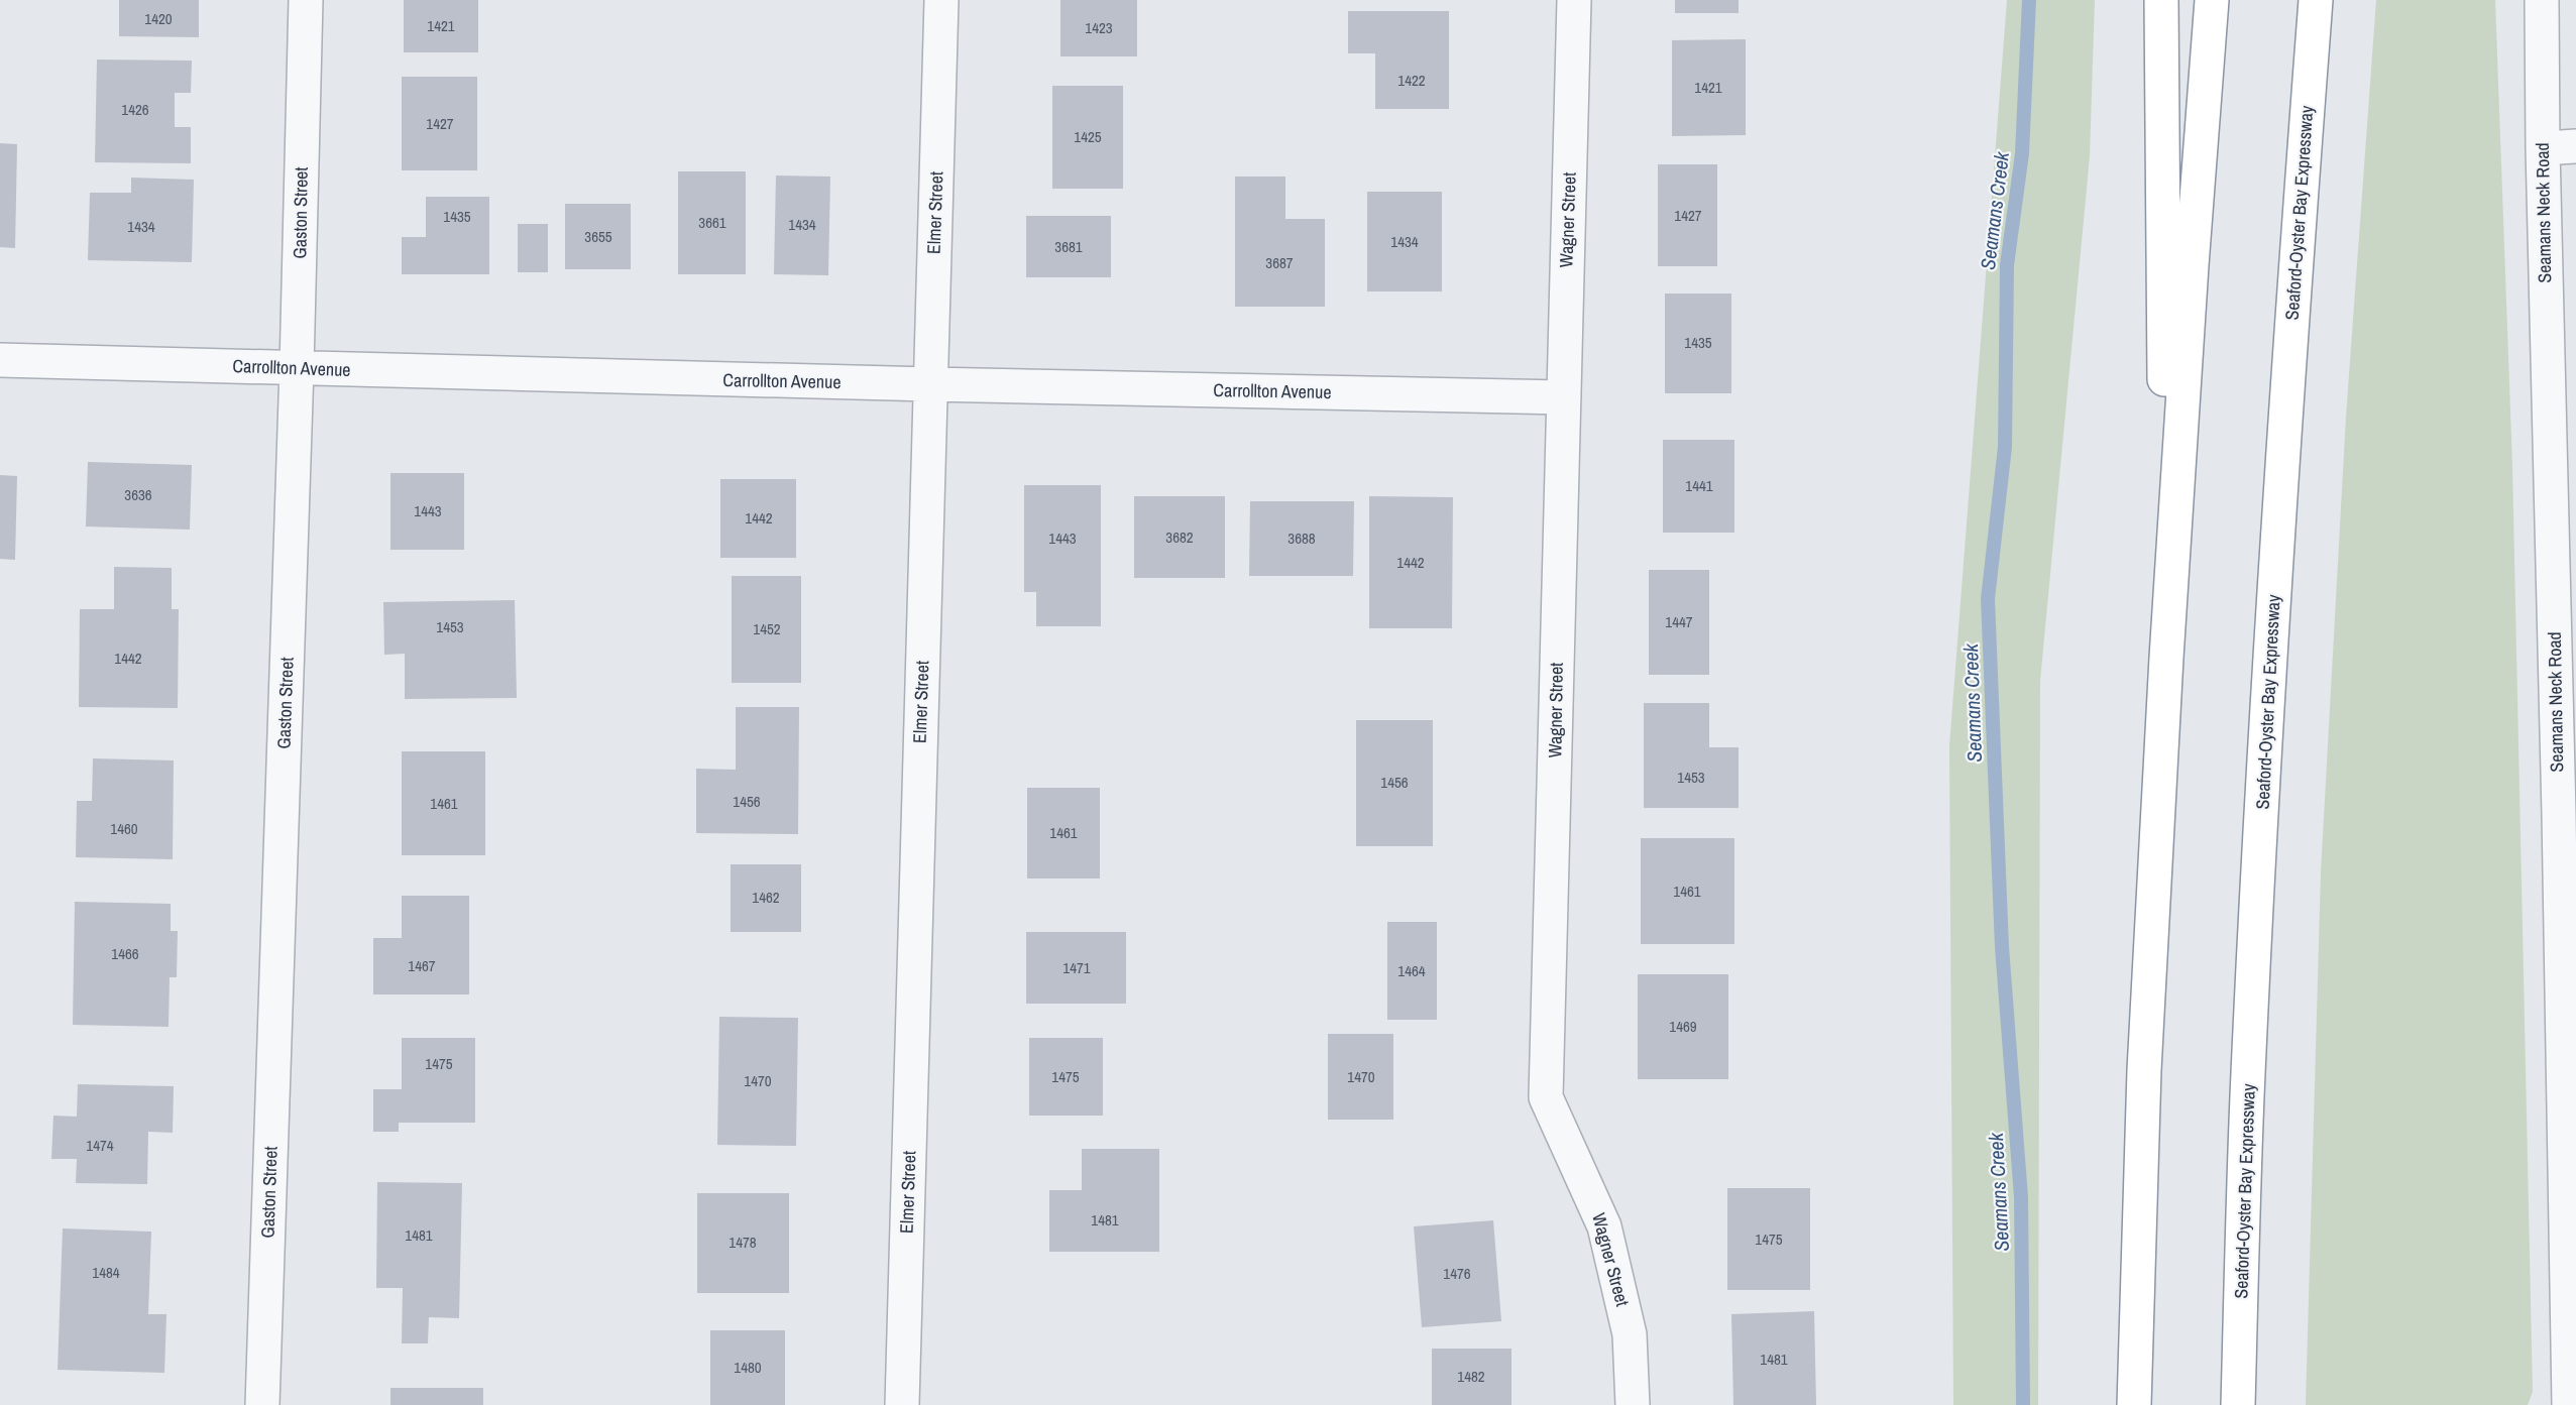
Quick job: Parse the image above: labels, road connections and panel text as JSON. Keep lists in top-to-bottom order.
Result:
{
  "streets": {
    "highway": ["Seaford-Oyster Bay Expressway"],
    "street": [
      "Gaston Street",
      "Elmer Street",
      "Seamans Neck Road",
      "Wagner Street",
      "Carrollton Avenue"
    ]
  },
  "crossings": [
    ["Gaston Street", "Carrollton Avenue"],
    ["Elmer Street", "Carrollton Avenue"],
    ["Wagner Street", "Carrollton Avenue"]
  ],
  "water": ["Seamans Creek"],
  "house_numbers": [
    "1420",
    "1421",
    "1423",
    "1422",
    "1421",
    "1426",
    "1427",
    "1425",
    "1427",
    "1435",
    "3661",
    "1434",
    "1434",
    "3655",
    "1434",
    "3681",
    "3687",
    "1435",
    "1441",
    "3636",
    "1443",
    "1442",
    "3682",
    "1443",
    "3688",
    "1442",
    "1447",
    "1453",
    "1452",
    "1442",
    "1453",
    "1456",
    "1456",
    "1461",
    "1460",
    "1461",
    "1461",
    "1462",
    "1466",
    "1467",
    "1471",
    "1464",
    "1469",
    "1475",
    "1475",
    "1470",
    "1470",
    "1474",
    "1481",
    "1481",
    "1475",
    "1478",
    "1484",
    "1476",
    "1481",
    "1480",
    "1482"
  ]
}
